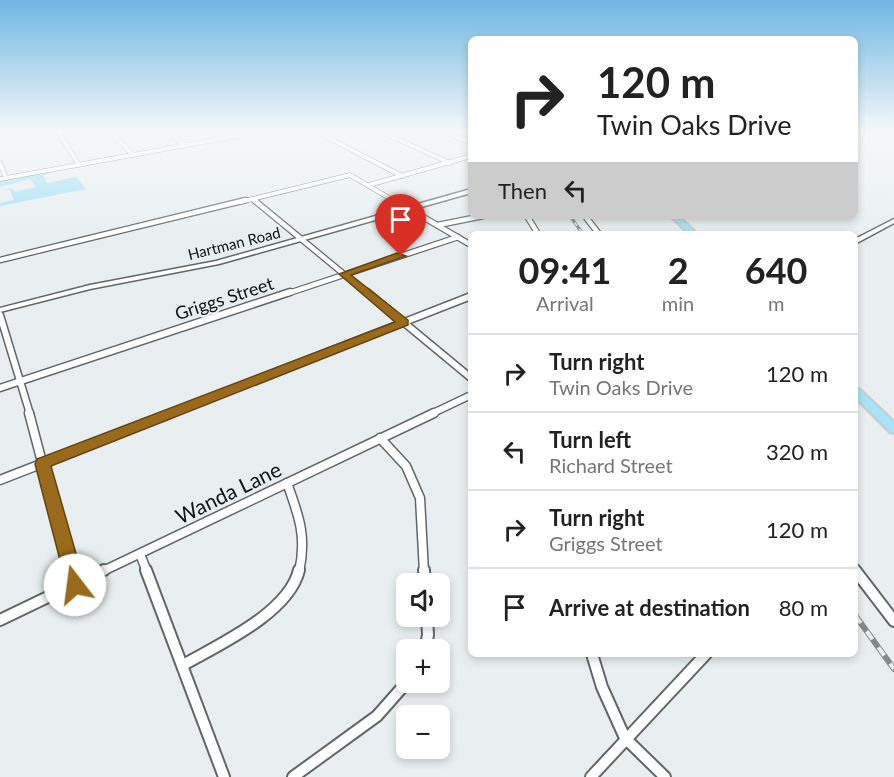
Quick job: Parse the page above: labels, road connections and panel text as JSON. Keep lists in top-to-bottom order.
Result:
{
  "streets": {
    "street": ["Hartman Road", "Griggs Street", "Wanda Lane"]
  },
  "page": {
    "turn": ["120 m", "Twin Oaks Drive"],
    "then": "Then",
    "eta": [
      "09:41",
      "Arrival",
      "2",
      "min",
      "640",
      "m"
    ],
    "list": [
      {
        "name": "Turn right",
        "note": "Twin Oaks Drive",
        "value": "120 m"
      },
      {
        "name": "Turn left",
        "note": "Richard Street",
        "value": "320 m"
      },
      {
        "name": "Turn right",
        "note": "Griggs Street",
        "value": "120 m"
      },
      {
        "name": "Arrive at destination",
        "value": "80 m"
      }
    ],
    "map_buttons": ["+", "−"]
  }
}
